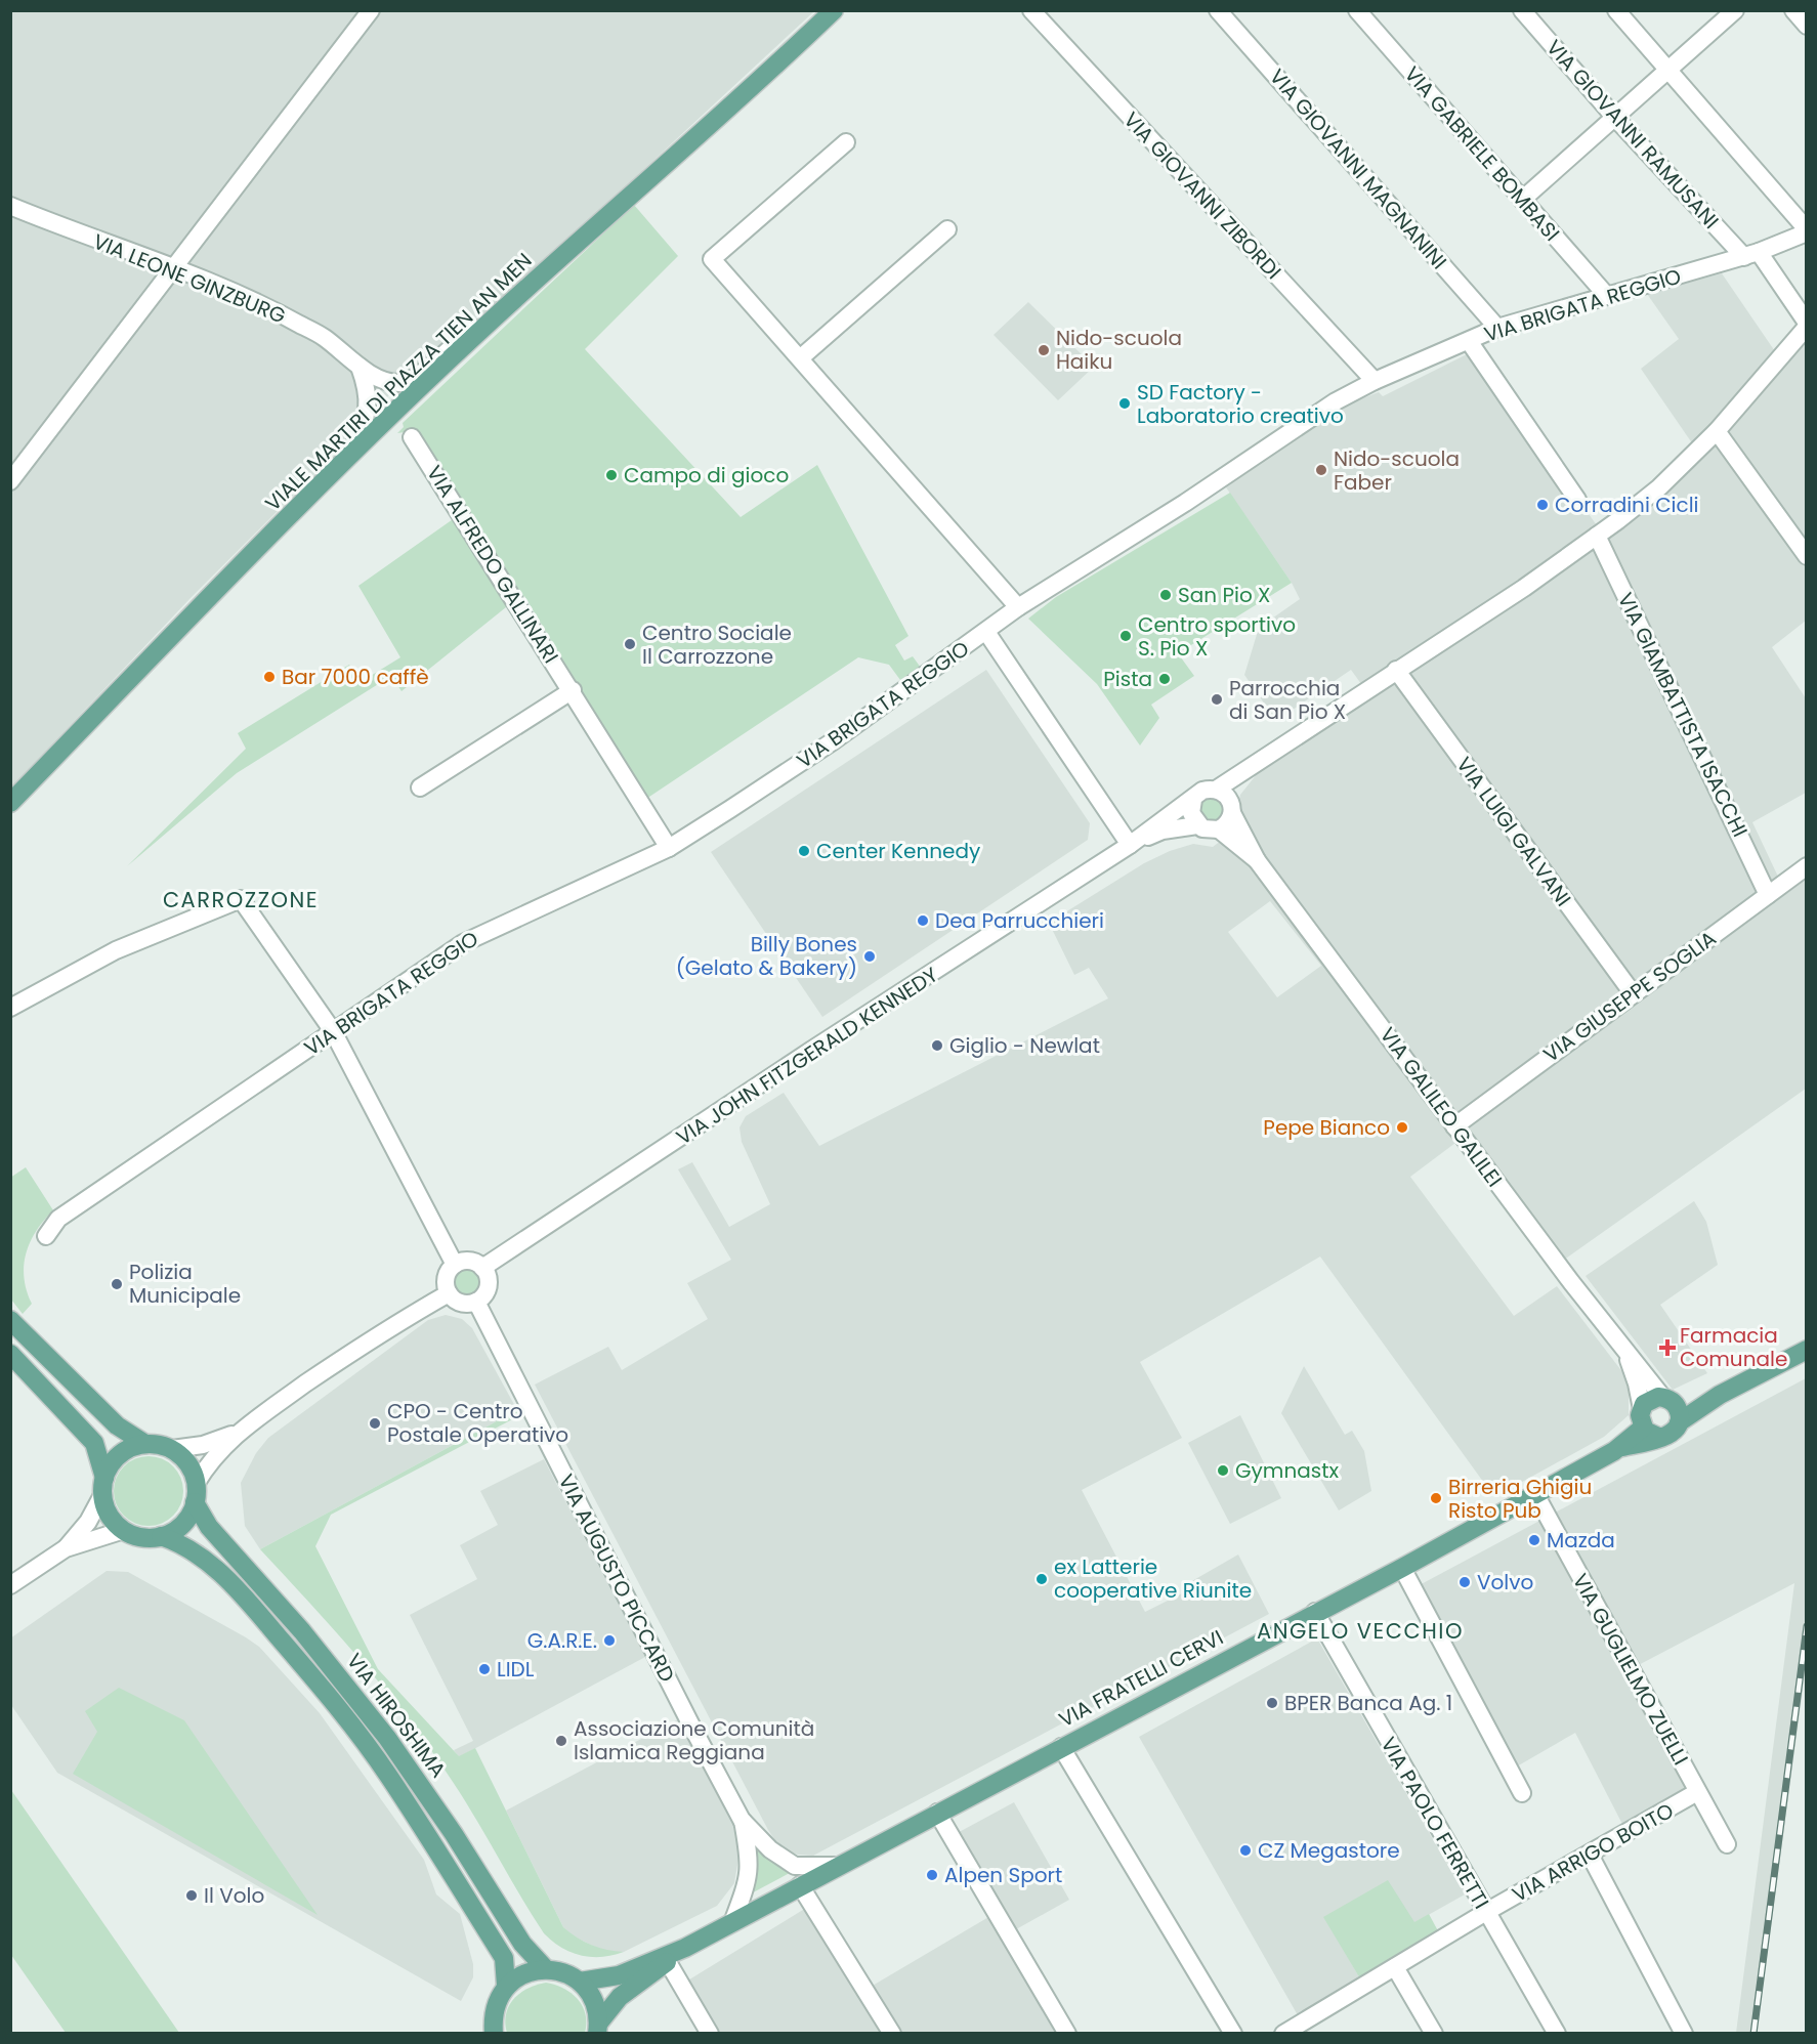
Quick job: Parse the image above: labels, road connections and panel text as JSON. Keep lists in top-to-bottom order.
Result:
{
  "streets": {
    "main road": ["VIALE MARTIRI DI PIAZZA TIEN AN MEN", "VIA FRATELLI CERVI", "VIA HIROSHIMA"],
    "street": [
      "VIA GIOVANNI RAMUSANI",
      "VIA GABRIELE BOMBASI",
      "VIA GIOVANNI MAGNANINI",
      "VIA GIOVANNI ZIBORDI",
      "VIA LEONE GINZBURG",
      "VIA BRIGATA REGGIO",
      "VIA ALFREDO GALLINARI",
      "VIA GIAMBATTISTA ISACCHI",
      "VIA LUIGI GALVANI",
      "VIA GIUSEPPE SOGLIA",
      "VIA JOHN FITZGERALD KENNEDY",
      "VIA GALILEO GALILEI",
      "VIA AUGUSTO PICCARD",
      "VIA GUGLIELMO ZUELLI",
      "VIA PAOLO FERRETTI",
      "VIA ARRIGO BOITO"
    ]
  },
  "crossings": [
    ["VIA GIOVANNI RAMUSANI", "VIA BRIGATA REGGIO"],
    ["VIA GABRIELE BOMBASI", "VIA BRIGATA REGGIO"],
    ["VIA GIOVANNI MAGNANINI", "VIA BRIGATA REGGIO"],
    ["VIA GIOVANNI ZIBORDI", "VIA BRIGATA REGGIO"],
    ["VIA LEONE GINZBURG", "VIALE MARTIRI DI PIAZZA TIEN AN MEN"],
    ["VIA BRIGATA REGGIO", "VIA ALFREDO GALLINARI"],
    ["VIA GIAMBATTISTA ISACCHI", "VIA GIUSEPPE SOGLIA"],
    ["VIA GIAMBATTISTA ISACCHI", "VIA JOHN FITZGERALD KENNEDY"],
    ["VIA LUIGI GALVANI", "VIA GIUSEPPE SOGLIA"],
    ["VIA LUIGI GALVANI", "VIA JOHN FITZGERALD KENNEDY"],
    ["VIA GIUSEPPE SOGLIA", "VIA GALILEO GALILEI"],
    ["VIA JOHN FITZGERALD KENNEDY", "VIA GALILEO GALILEI"],
    ["VIA JOHN FITZGERALD KENNEDY", "VIA AUGUSTO PICCARD"],
    ["VIA GALILEO GALILEI", "VIA FRATELLI CERVI"],
    ["VIA AUGUSTO PICCARD", "VIA FRATELLI CERVI"],
    ["VIA GUGLIELMO ZUELLI", "VIA FRATELLI CERVI"],
    ["VIA GUGLIELMO ZUELLI", "VIA ARRIGO BOITO"],
    ["VIA FRATELLI CERVI", "VIA PAOLO FERRETTI"],
    ["VIA PAOLO FERRETTI", "VIA ARRIGO BOITO"]
  ],
  "districts": ["CARROZZONE", "ANGELO VECCHIO"],
  "places": {
    "other": [
      "Nido-scuola Haiku",
      "SD Factory - Laboratorio creativo",
      "Nido-scuola Faber",
      "Campo di gioco",
      "Corradini Cicli",
      "San Pio X",
      "Centro sportivo S. Pio X",
      "Centro Sociale Il Carrozzone",
      "Bar 7000 caffè",
      "Pista",
      "Parrocchia di San Pio X",
      "Center Kennedy",
      "Dea Parrucchieri",
      "Billy Bones (Gelato & Bakery)",
      "Giglio - Newlat",
      "Pepe Bianco",
      "Polizia Municipale",
      "CPO - Centro Postale Operativo",
      "Gymnastx",
      "Birreria Ghigiu Risto Pub",
      "Mazda",
      "ex Latterie cooperative Riunite",
      "Volvo",
      "G.A.R.E.",
      "LIDL",
      "BPER Banca Ag. 1",
      "Associazione Comunità Islamica Reggiana",
      "CZ Megastore",
      "Alpen Sport",
      "Il Volo"
    ],
    "health": ["Farmacia Comunale"]
  }
}
